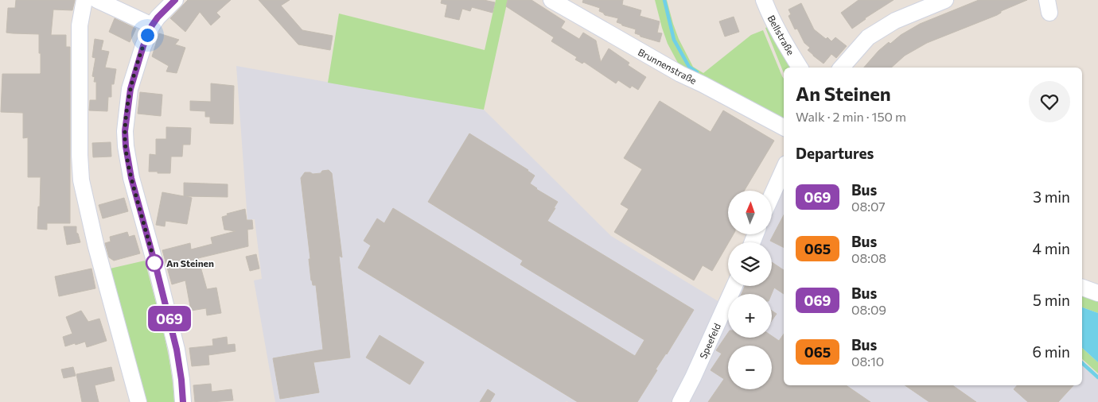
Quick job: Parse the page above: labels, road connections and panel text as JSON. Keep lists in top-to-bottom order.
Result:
{
  "streets": {
    "street": ["Bellstraße", "Brunnenstraße", "Speefeld"]
  },
  "places": ["An Steinen"],
  "lines": ["bus line 069"],
  "north": "top",
  "page": {
    "on_map": "069",
    "heading": [
      ["An Steinen", "Walk · 2 min · 150 m"],
      "Departures"
    ],
    "list": [
      {
        "mark": "069",
        "name": "Bus",
        "note": "08:07",
        "value": "3 min"
      },
      {
        "mark": "065",
        "name": "Bus",
        "note": "08:08",
        "value": "4 min"
      },
      {
        "mark": "069",
        "name": "Bus",
        "note": "08:09",
        "value": "5 min"
      },
      {
        "mark": "065",
        "name": "Bus",
        "note": "08:10",
        "value": "6 min"
      }
    ],
    "map_buttons": ["+", "−"]
  }
}
